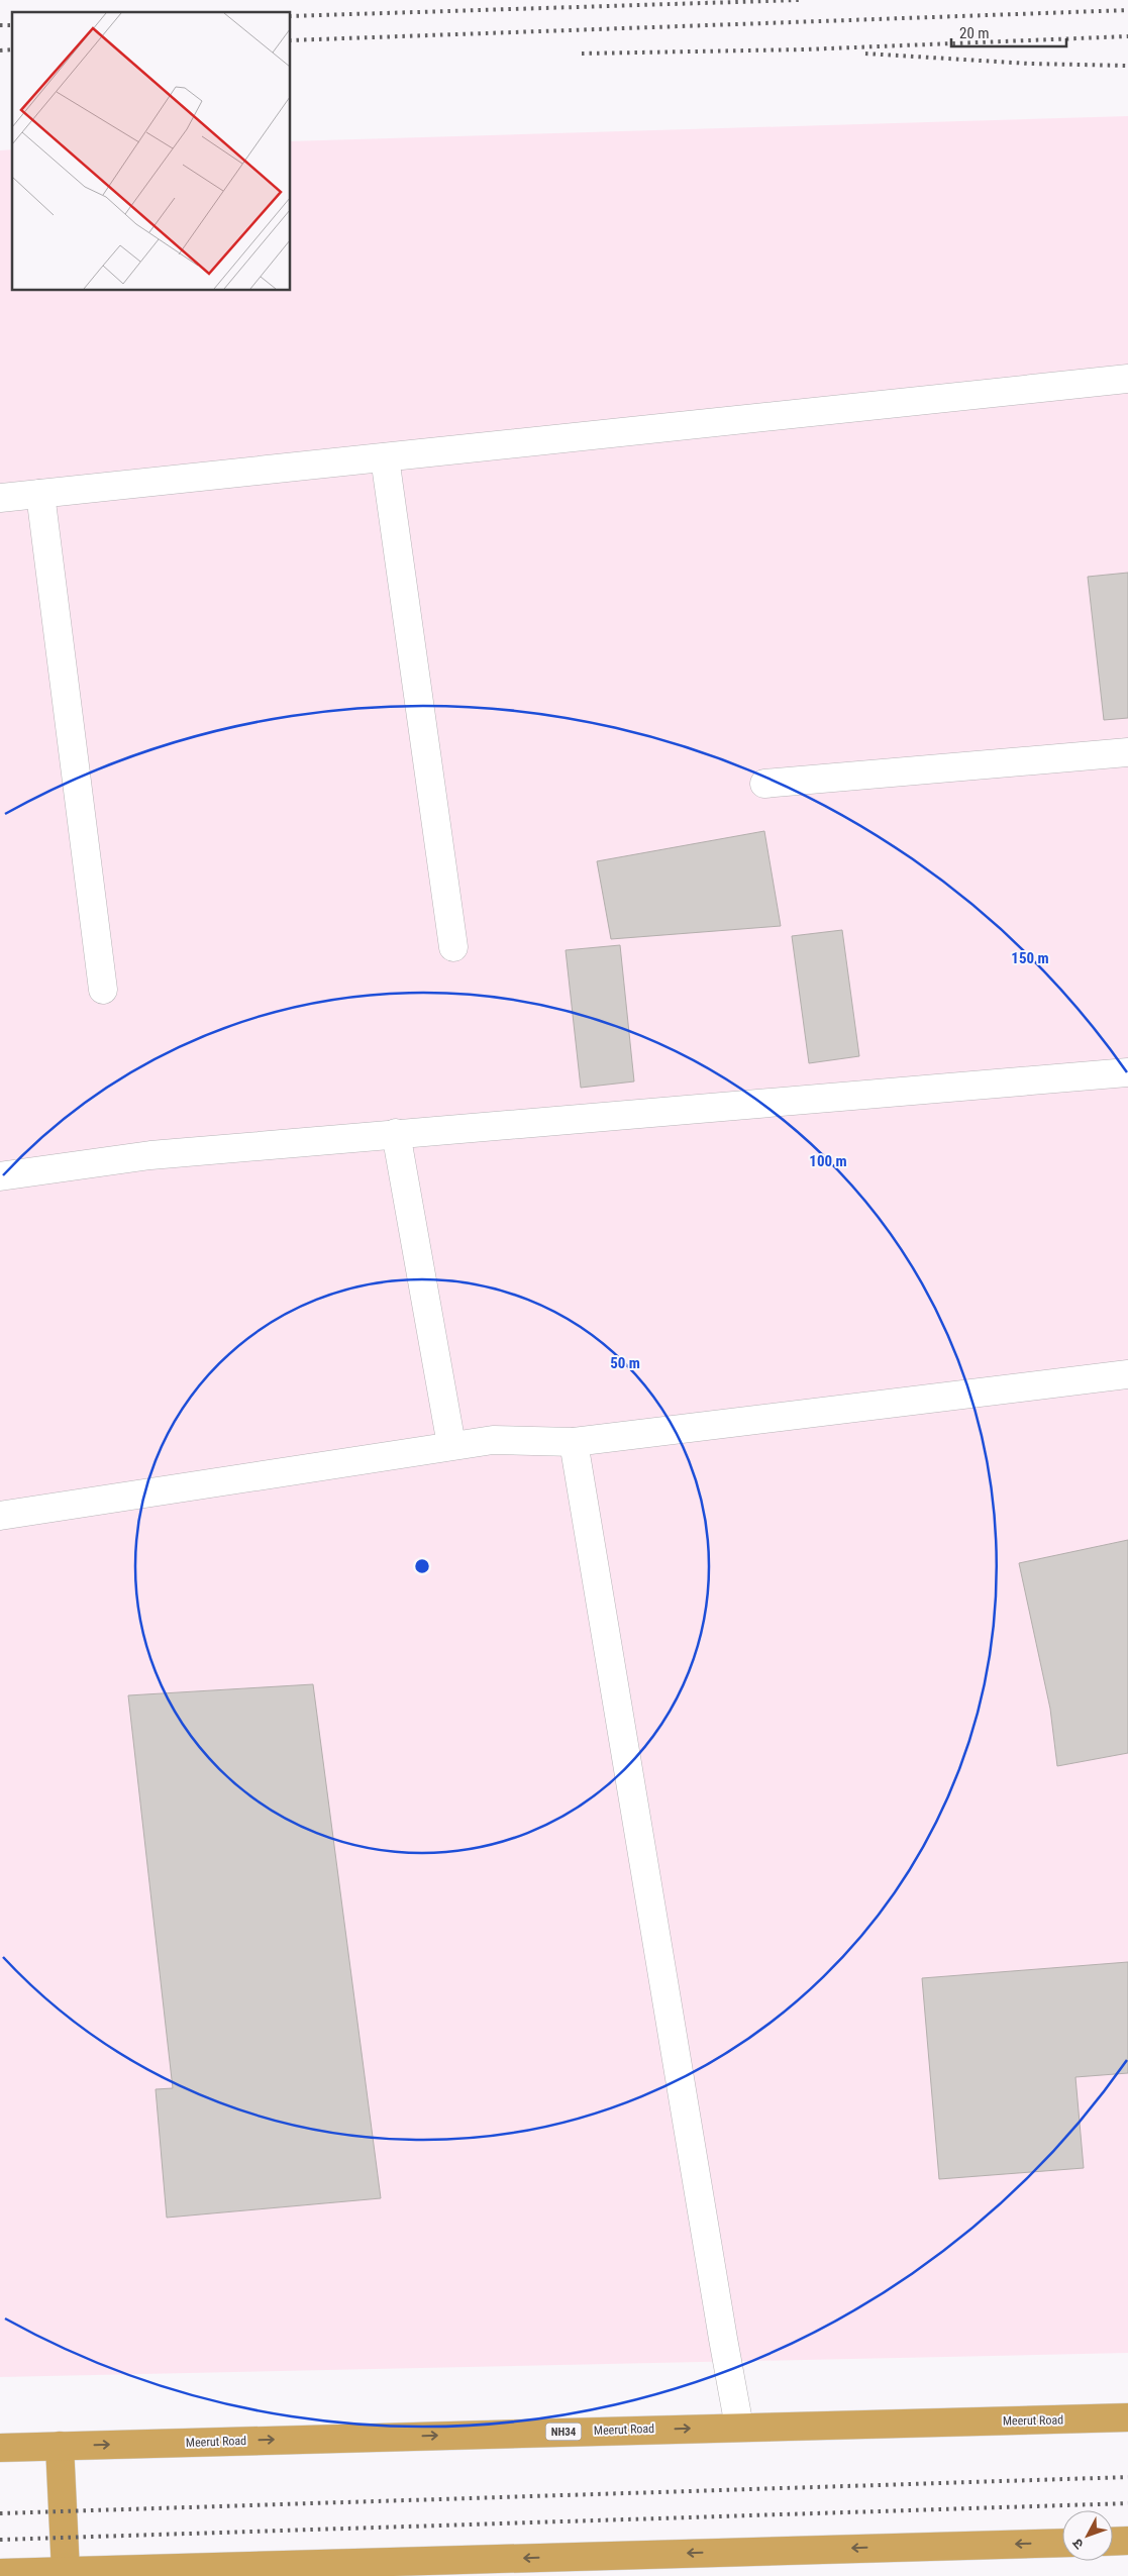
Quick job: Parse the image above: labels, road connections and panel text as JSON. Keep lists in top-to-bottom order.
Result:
{
  "streets": {
    "highway": ["Meerut Road", "NH34"]
  },
  "scale_bar": "20 m",
  "north": "bottom left",
  "rings": ["150 m", "100 m", "50 m"]
}
